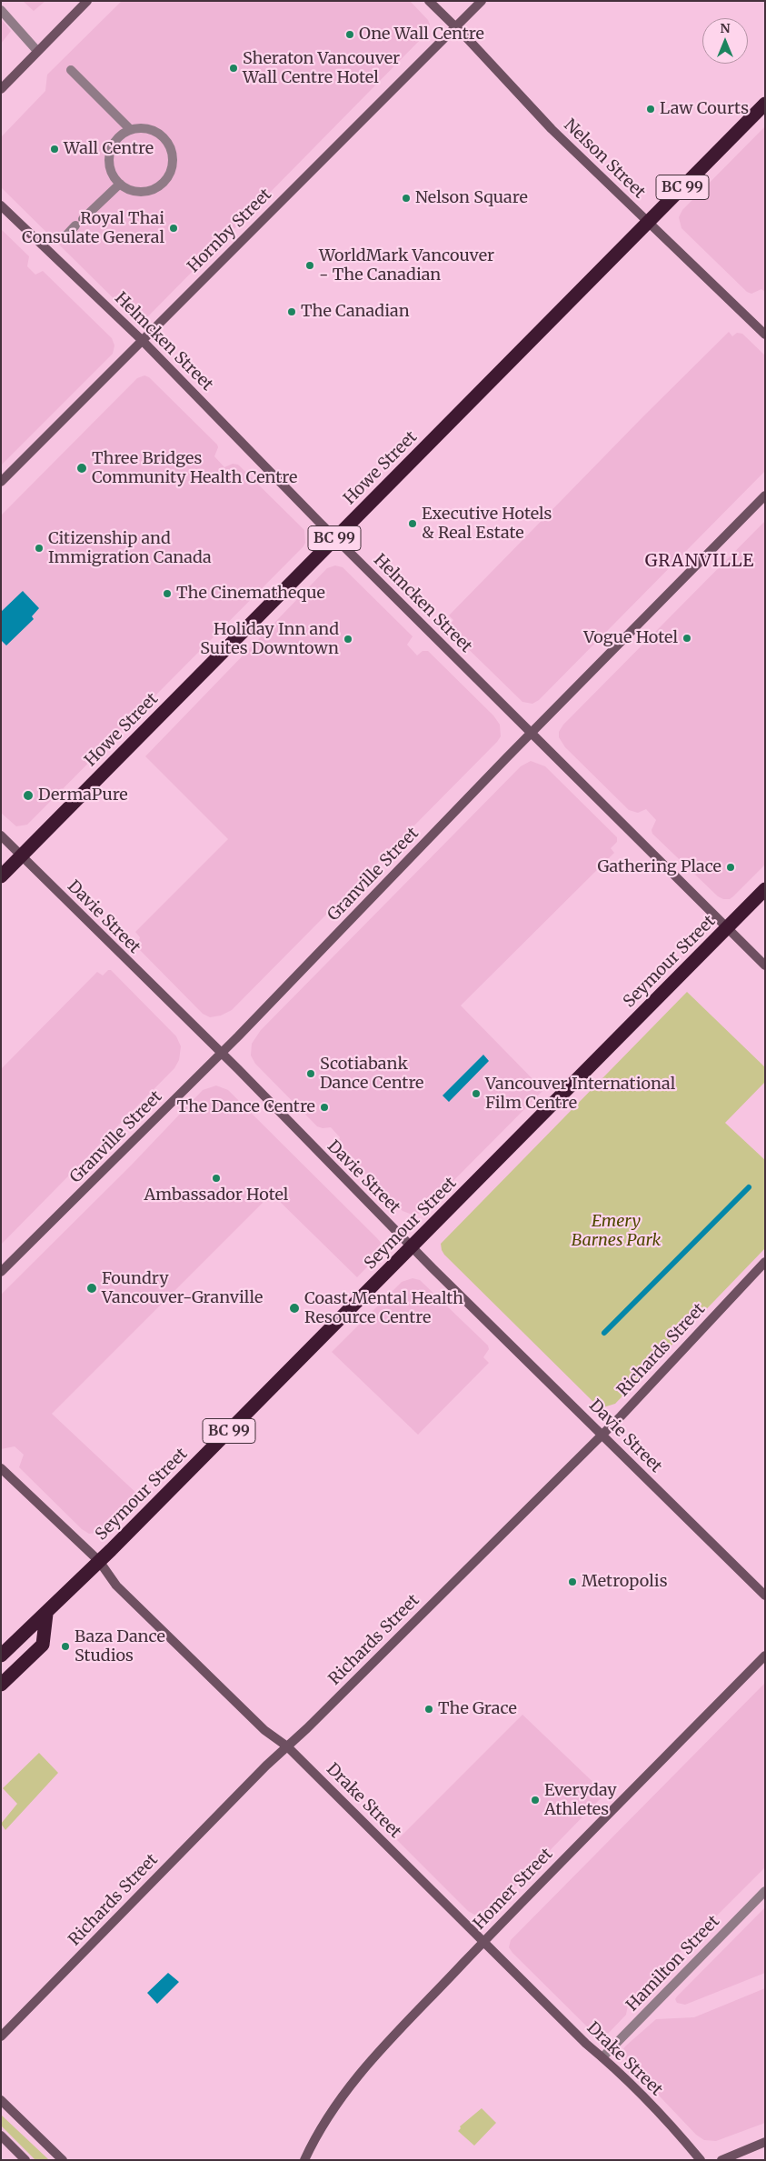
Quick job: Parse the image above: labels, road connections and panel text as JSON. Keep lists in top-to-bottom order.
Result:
{
  "streets": {
    "highway": ["BC 99", "Howe Street", "Seymour Street"],
    "street": [
      "Nelson Street",
      "Hornby Street",
      "Helmcken Street",
      "Granville Street",
      "Davie Street",
      "Richards Street",
      "Drake Street",
      "Homer Street",
      "Hamilton Street"
    ]
  },
  "crossings": [
    ["Nelson Street", "Hornby Street"],
    ["Nelson Street", "Howe Street"],
    ["Hornby Street", "Helmcken Street"],
    ["Helmcken Street", "Howe Street"],
    ["Helmcken Street", "Granville Street"],
    ["Helmcken Street", "Seymour Street"],
    ["Howe Street", "Davie Street"],
    ["Granville Street", "Davie Street"],
    ["Davie Street", "Seymour Street"],
    ["Davie Street", "Richards Street"],
    ["Seymour Street", "Drake Street"],
    ["Richards Street", "Drake Street"],
    ["Drake Street", "Homer Street"],
    ["Drake Street", "Hamilton Street"]
  ],
  "districts": ["GRANVILLE"],
  "parks": ["Emery Barnes Park"],
  "places": [
    "One Wall Centre",
    "Sheraton Vancouver Wall Centre Hotel",
    "Law Courts",
    "Wall Centre",
    "Nelson Square",
    "Royal Thai Consulate General",
    "WorldMark Vancouver - The Canadian",
    "The Canadian",
    "Three Bridges Community Health Centre",
    "Executive Hotels & Real Estate",
    "Citizenship and Immigration Canada",
    "The Cinematheque",
    "Vogue Hotel",
    "Holiday Inn and Suites Downtown",
    "DermaPure",
    "Gathering Place",
    "Scotiabank Dance Centre",
    "Vancouver International Film Centre",
    "The Dance Centre",
    "Ambassador Hotel",
    "Foundry Vancouver-Granville",
    "Coast Mental Health Resource Centre",
    "Metropolis",
    "Baza Dance Studios",
    "The Grace",
    "Everyday Athletes"
  ],
  "north": "top"
}
